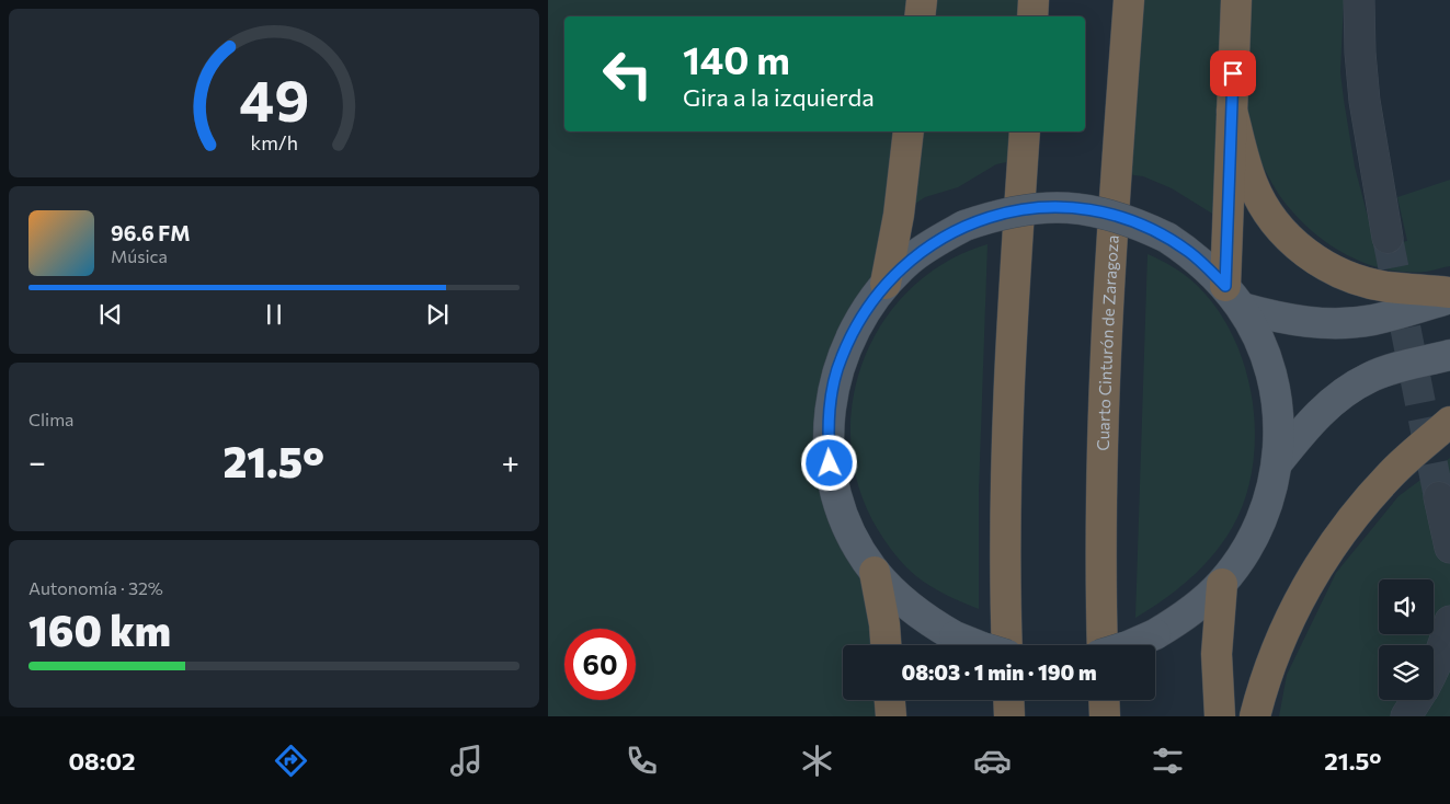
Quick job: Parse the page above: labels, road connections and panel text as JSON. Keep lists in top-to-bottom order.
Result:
{
  "streets": {
    "highway": ["Cuarto Cinturón de Zaragoza"]
  },
  "page": {
    "turn": ["140 m", "Gira a la izquierda"],
    "song": ["96.6 FM", "Música"],
    "tile": [
      "Clima",
      ["Autonomía · 32%", "160 km"]
    ],
    "heat": ["−", "21.5°", "+"],
    "limit": "60",
    "trip": "08:03 · 1 min · 190 m",
    "tabs": ["08:02", "21.5°"],
    "gauge": ["49", "km/h"]
  }
}
